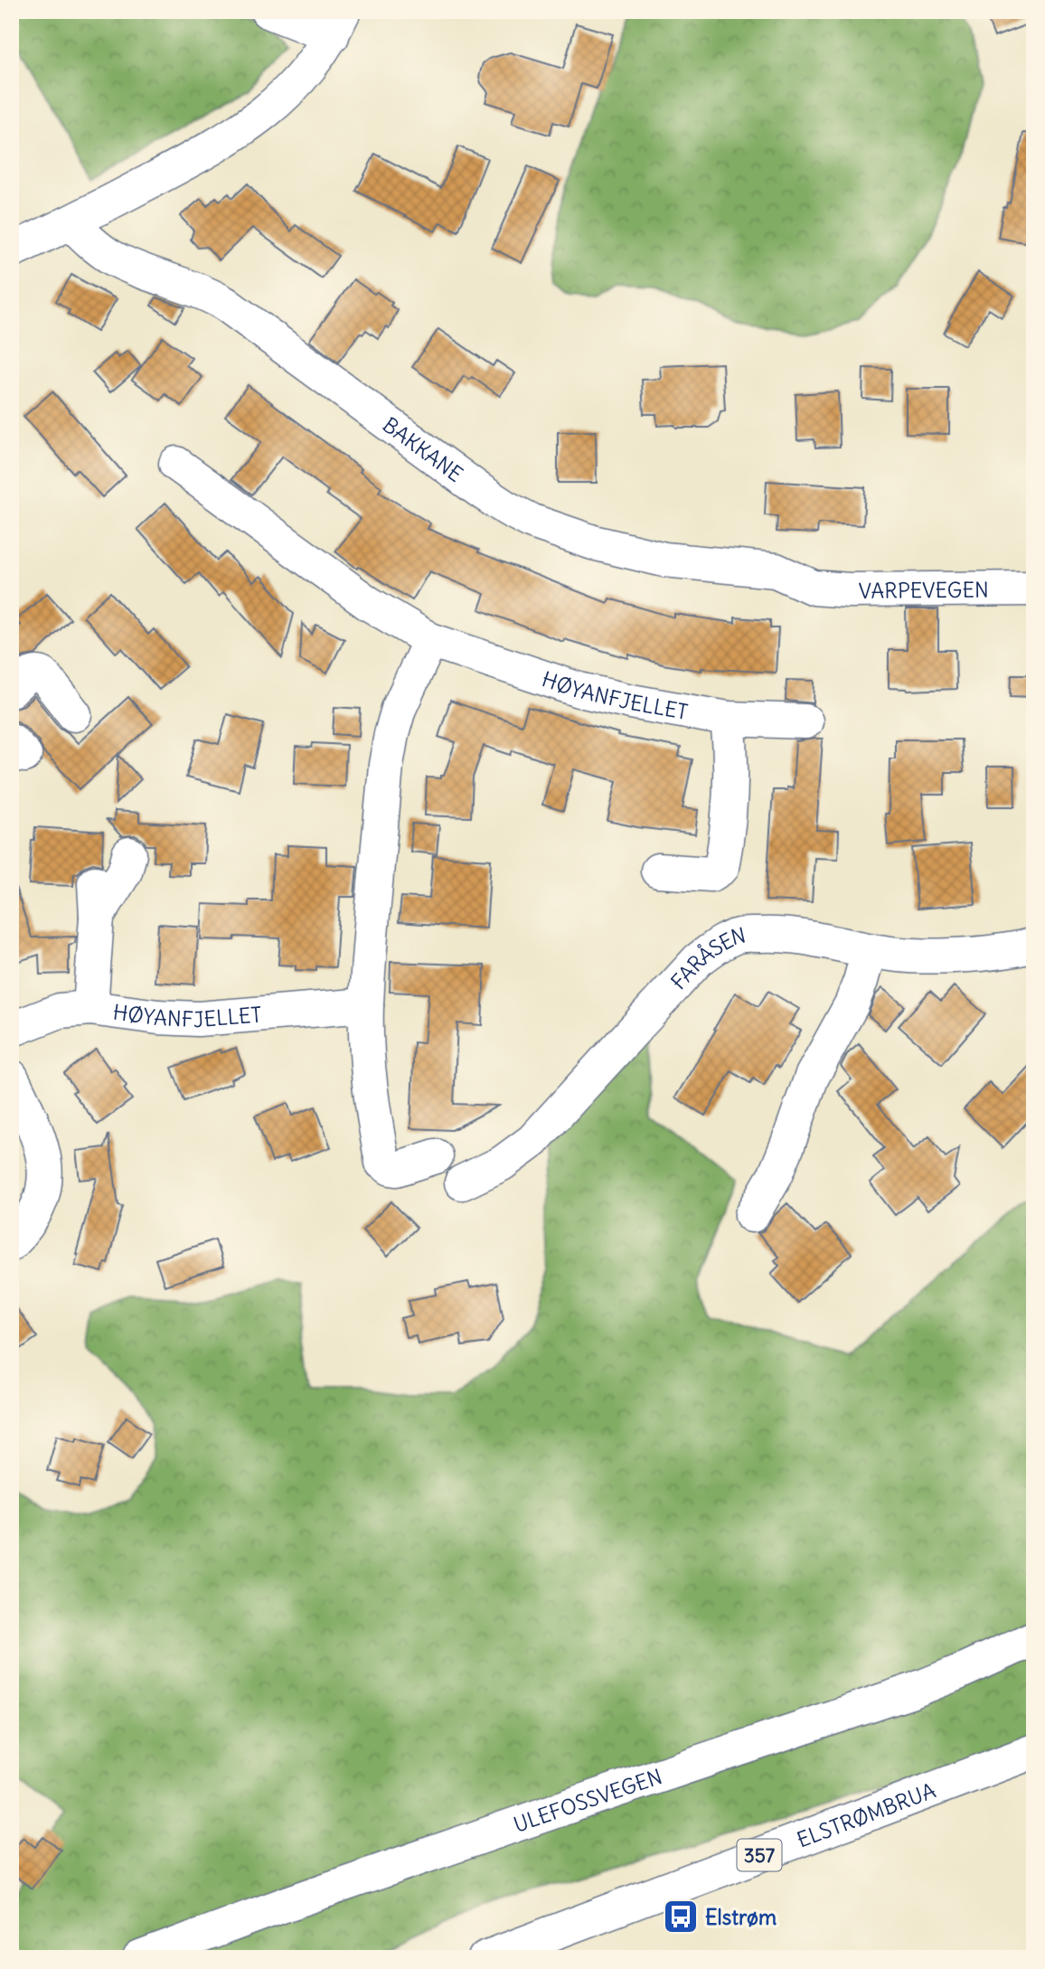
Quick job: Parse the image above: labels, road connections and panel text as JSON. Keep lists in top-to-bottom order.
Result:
{
  "streets": {
    "street": [
      "BAKKANE",
      "VARPEVEGEN",
      "HØYANFJELLET",
      "FARÅSEN",
      "ULEFOSSVEGEN",
      "ELSTRØMBRUA",
      "357"
    ]
  },
  "crossings": [
    ["BAKKANE", "VARPEVEGEN"]
  ],
  "places": {
    "bus stop": ["Elstrøm"]
  }
}
